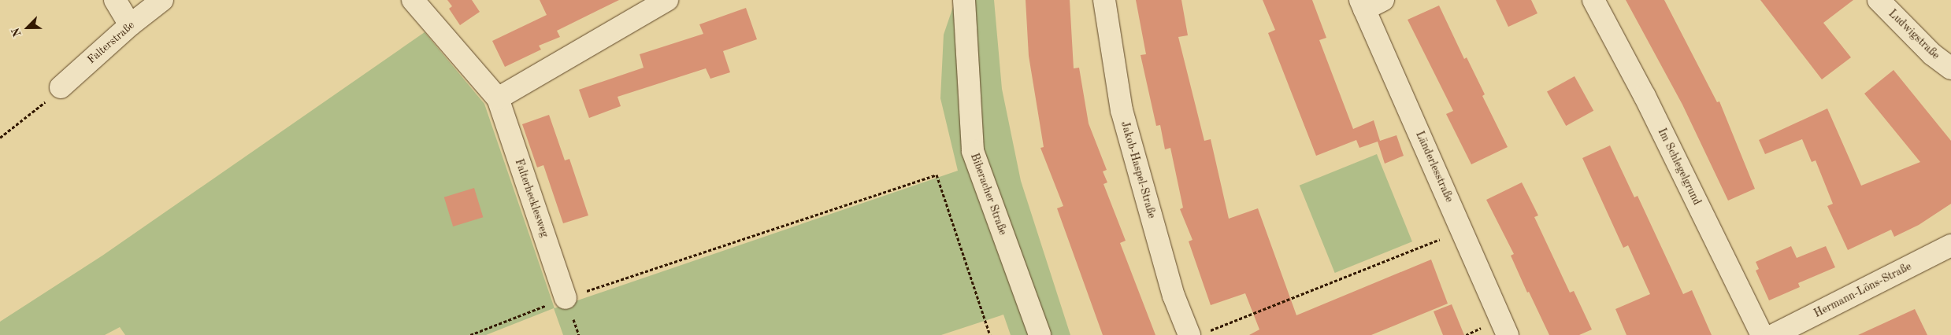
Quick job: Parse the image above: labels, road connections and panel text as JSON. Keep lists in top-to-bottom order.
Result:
{
  "streets": {
    "street": [
      "Ludwigstraße",
      "Falterstraße",
      "Länderlesstraße",
      "Im Schlegelgrund",
      "Jakob-Haspel-Straße",
      "Biberacher Straße",
      "Falterhecklesweg",
      "Hermann-Löns-Straße"
    ]
  },
  "north": "bottom left"
}
